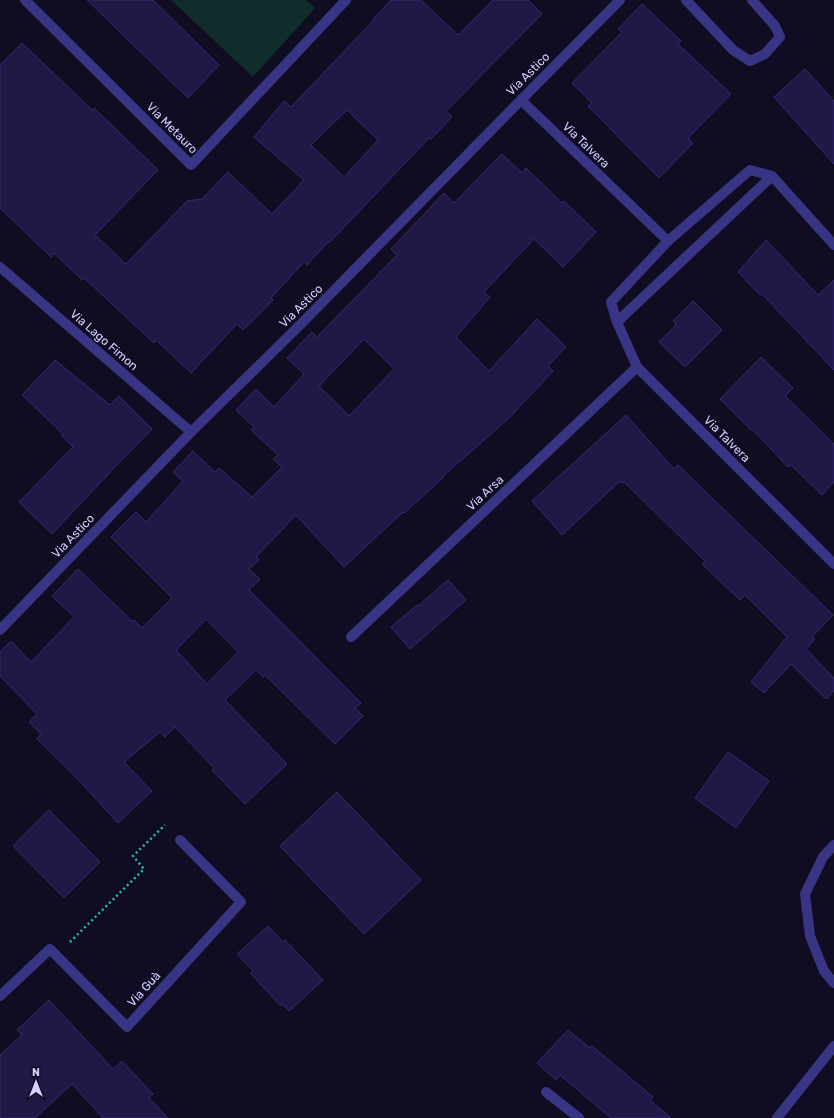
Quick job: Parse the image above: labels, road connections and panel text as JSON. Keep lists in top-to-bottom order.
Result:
{
  "streets": {
    "street": [
      "Via Astico",
      "Via Metauro",
      "Via Talvera",
      "Via Lago Fimon",
      "Via Arsa",
      "Via Guà"
    ]
  },
  "crossings": [
    ["Via Astico", "Via Talvera"],
    ["Via Astico", "Via Lago Fimon"],
    ["Via Talvera", "Via Arsa"]
  ],
  "north": "top"
}
